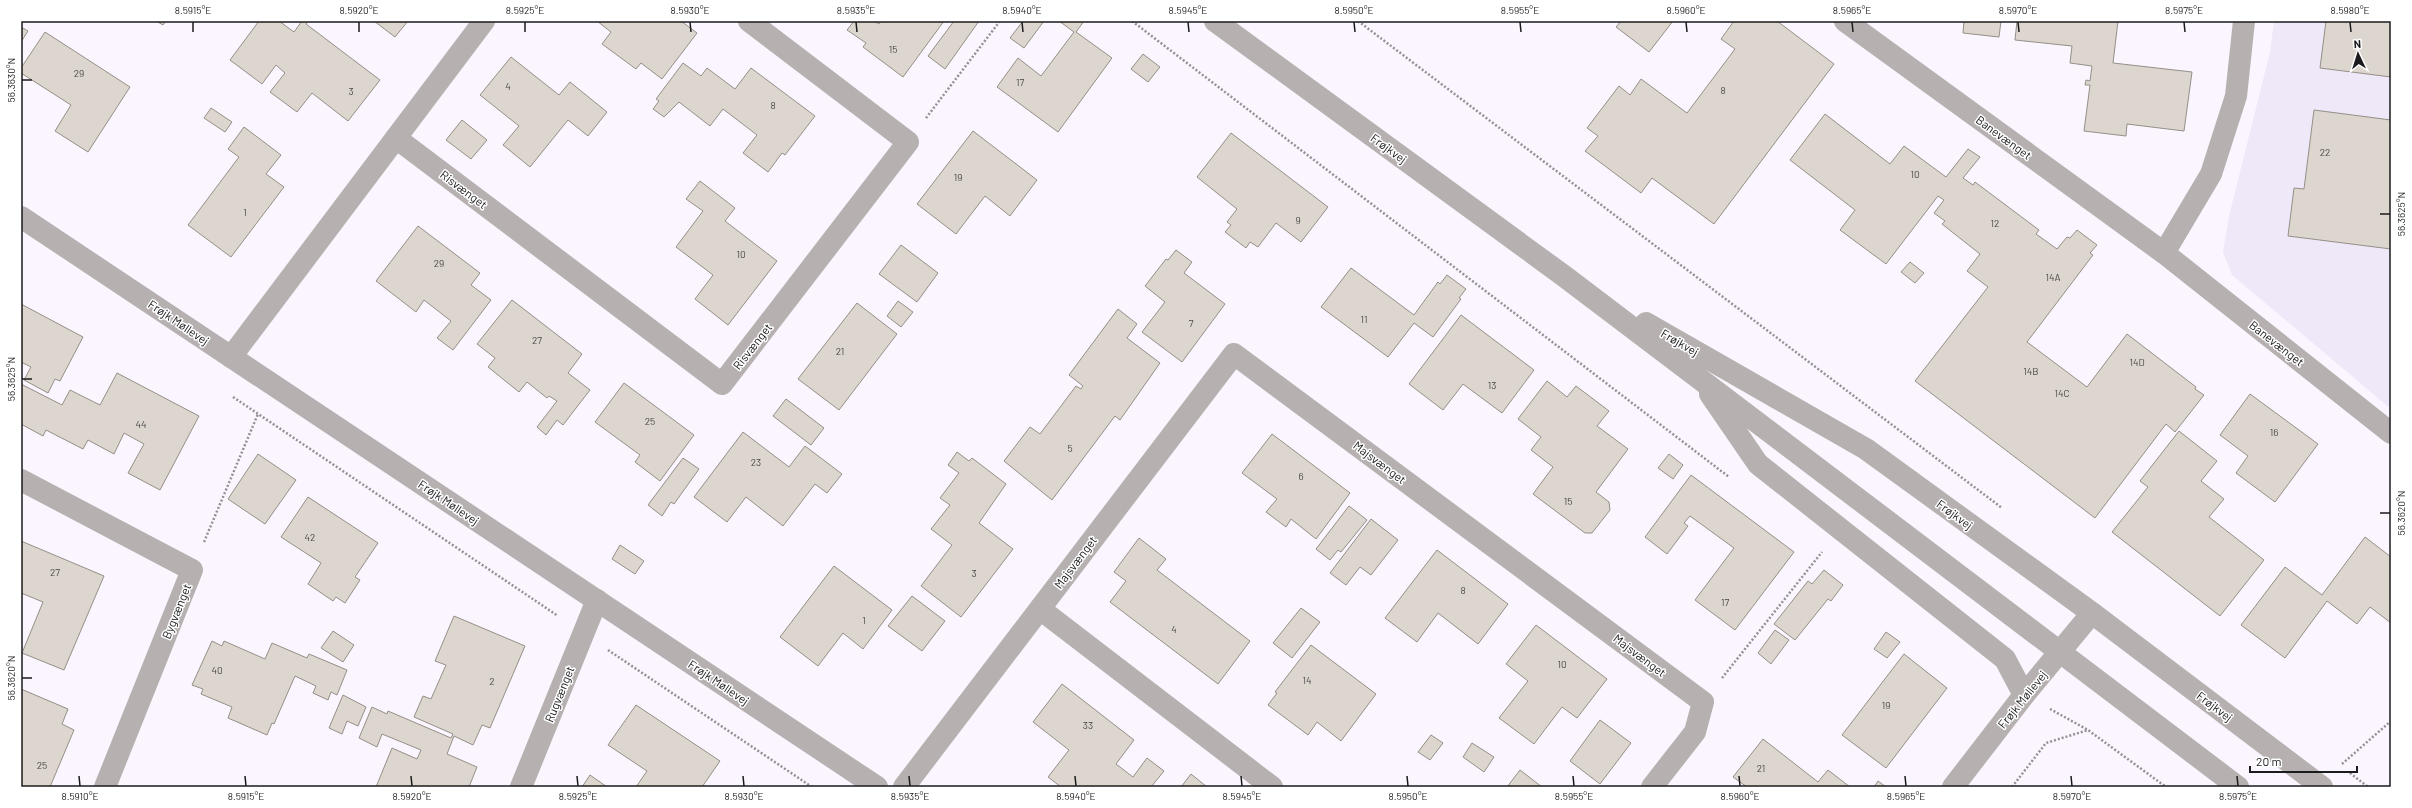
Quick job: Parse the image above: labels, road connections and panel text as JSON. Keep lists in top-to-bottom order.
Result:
{
  "streets": {
    "street": [
      "Banevænget",
      "Frøjkvej",
      "Risvænget",
      "Frøjk Møllevej",
      "Majsvænget",
      "Bygvænget",
      "Rugvænget"
    ]
  },
  "crossings": [
    ["Frøjkvej", "Frøjk Møllevej"],
    ["Frøjk Møllevej", "Rugvænget"]
  ],
  "house_numbers": [
    "15",
    "29",
    "17",
    "4",
    "8",
    "3",
    "8",
    "22",
    "10",
    "19",
    "1",
    "9",
    "12",
    "10",
    "29",
    "14A",
    "11",
    "7",
    "27",
    "21",
    "14D",
    "14B",
    "13",
    "14C",
    "25",
    "44",
    "16",
    "5",
    "23",
    "6",
    "15",
    "42",
    "27",
    "3",
    "8",
    "17",
    "1",
    "4",
    "10",
    "40",
    "14",
    "2",
    "19",
    "33",
    "25",
    "21"
  ],
  "scale_bar": "20 m",
  "north": "top",
  "coordinates": [
    "8.5915°E",
    "8.5920°E",
    "8.5925°E",
    "8.5930°E",
    "8.5935°E",
    "8.5940°E",
    "8.5945°E",
    "8.5950°E",
    "8.5955°E",
    "8.5960°E",
    "8.5965°E",
    "8.5970°E",
    "8.5975°E",
    "8.5980°E",
    "56.3630°N",
    "56.3625°N",
    "56.3620°N",
    "8.5910°E"
  ]
}
